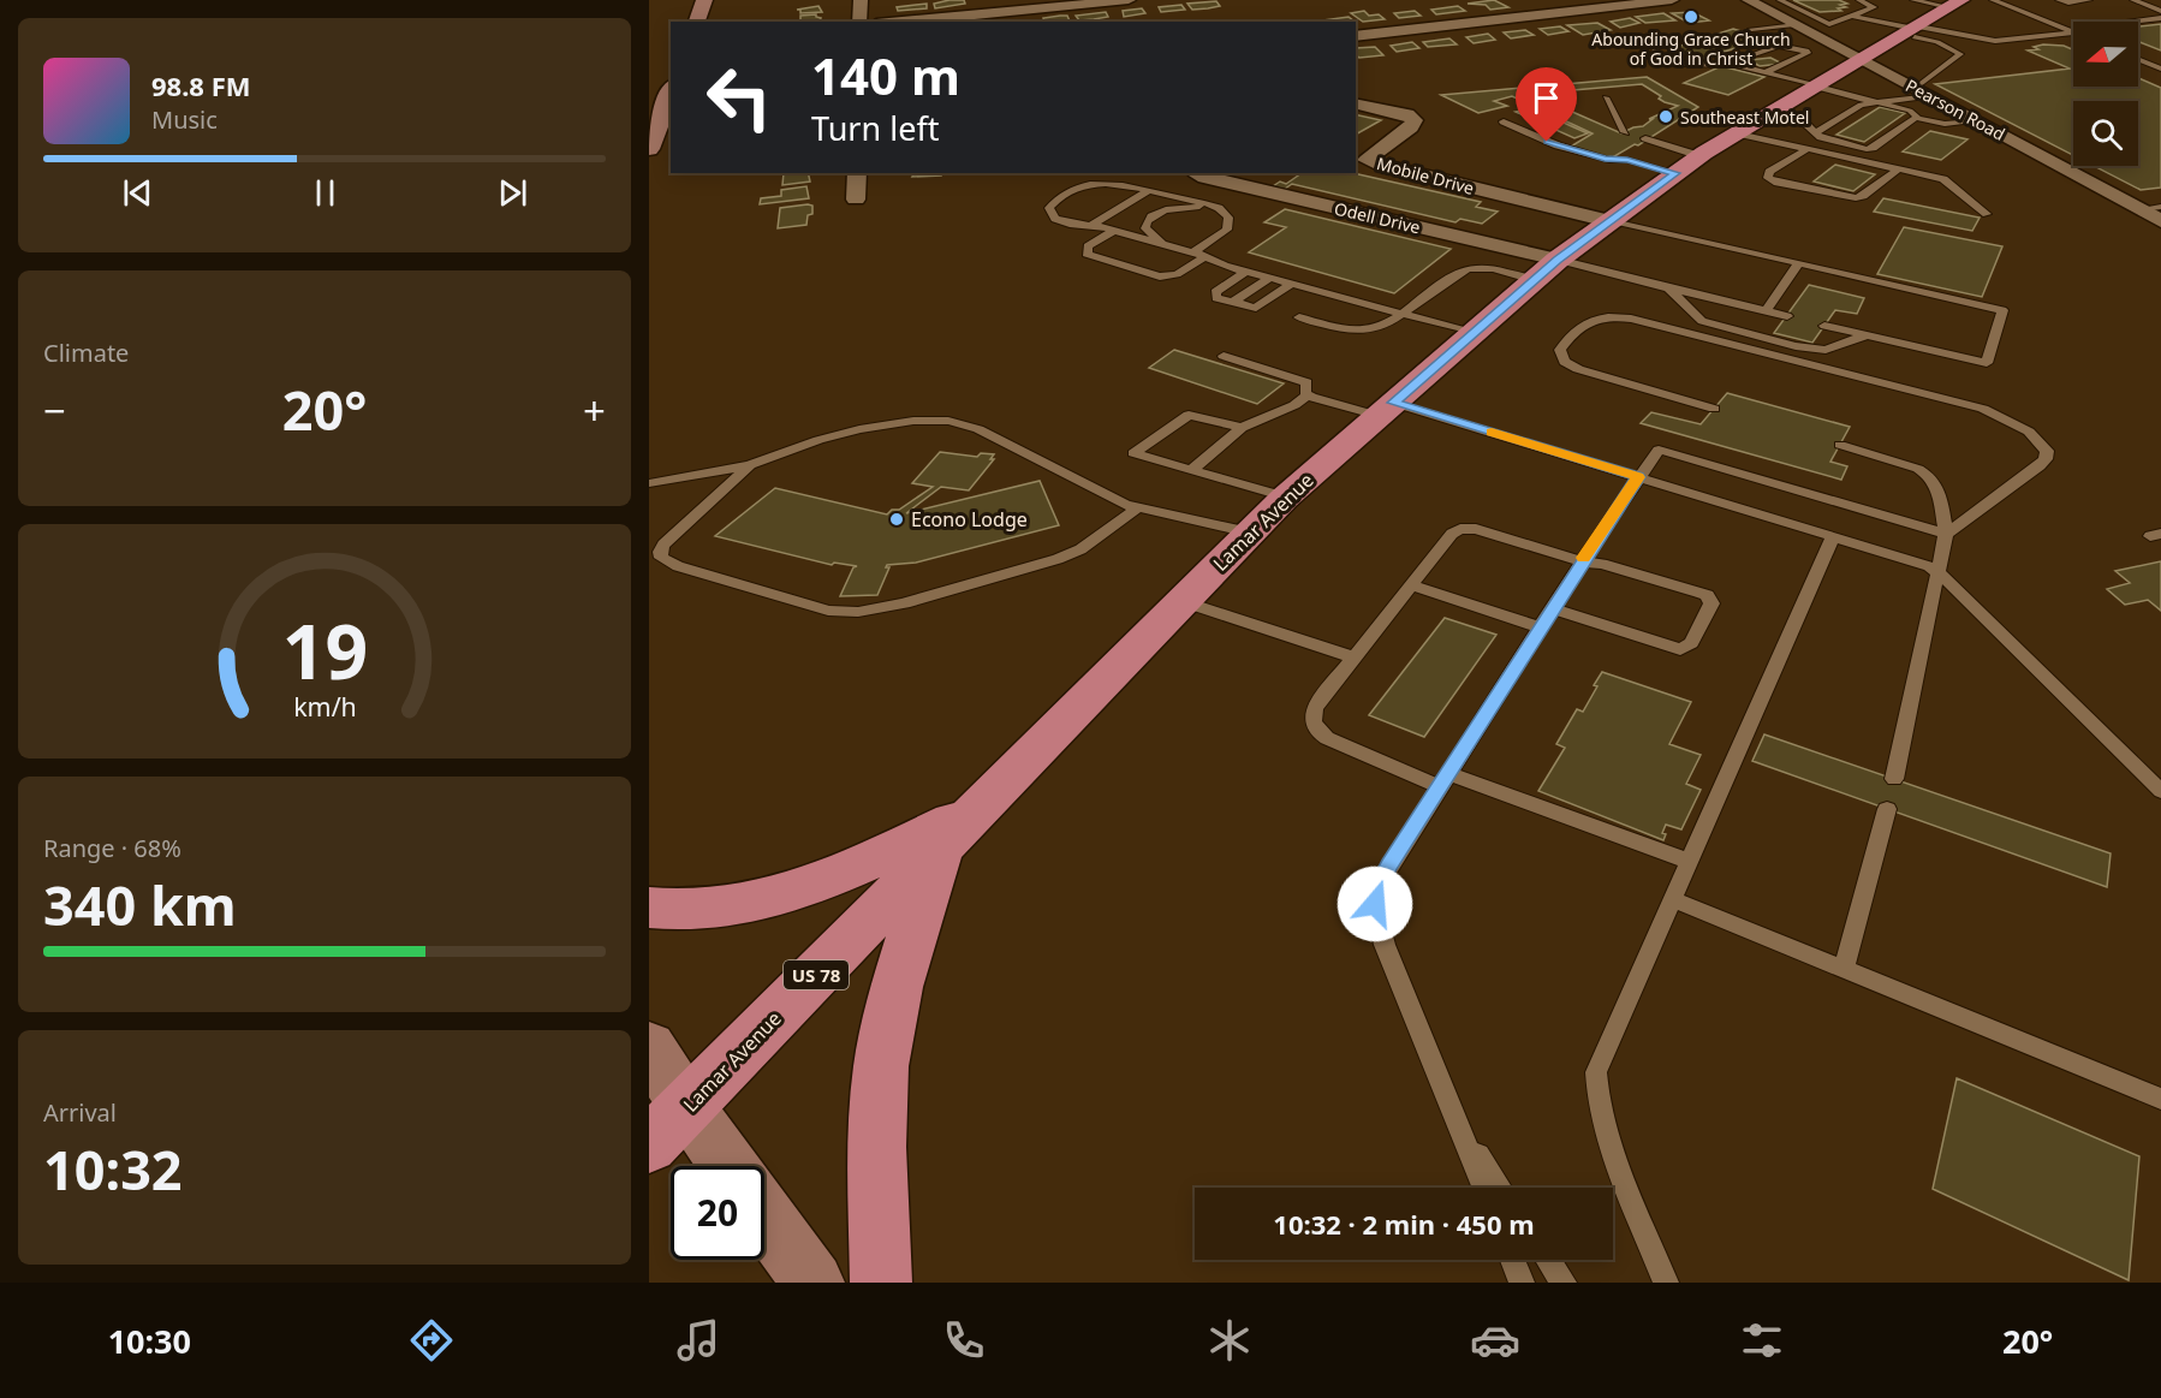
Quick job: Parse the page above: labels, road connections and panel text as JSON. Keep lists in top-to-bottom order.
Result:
{
  "streets": {
    "highway": ["Lamar Avenue", "US 78"],
    "street": ["Pearson Road", "Mobile Drive", "Odell Drive"]
  },
  "crossings": [
    ["Pearson Road", "Lamar Avenue"],
    ["Mobile Drive", "Lamar Avenue"],
    ["Odell Drive", "Lamar Avenue"]
  ],
  "places": ["Abounding Grace Church of God in Christ", "Southeast Motel", "Econo Lodge"],
  "north": "left",
  "page": {
    "turn": ["140 m", "Turn left"],
    "song": ["98.8 FM", "Music"],
    "tile": [
      "Climate",
      ["Range · 68%", "340 km"],
      ["Arrival", "10:32"]
    ],
    "heat": ["−", "20°", "+"],
    "limit": "20",
    "trip": "10:32 · 2 min · 450 m",
    "tabs": ["10:30", "20°"],
    "gauge": ["19", "km/h"]
  }
}
